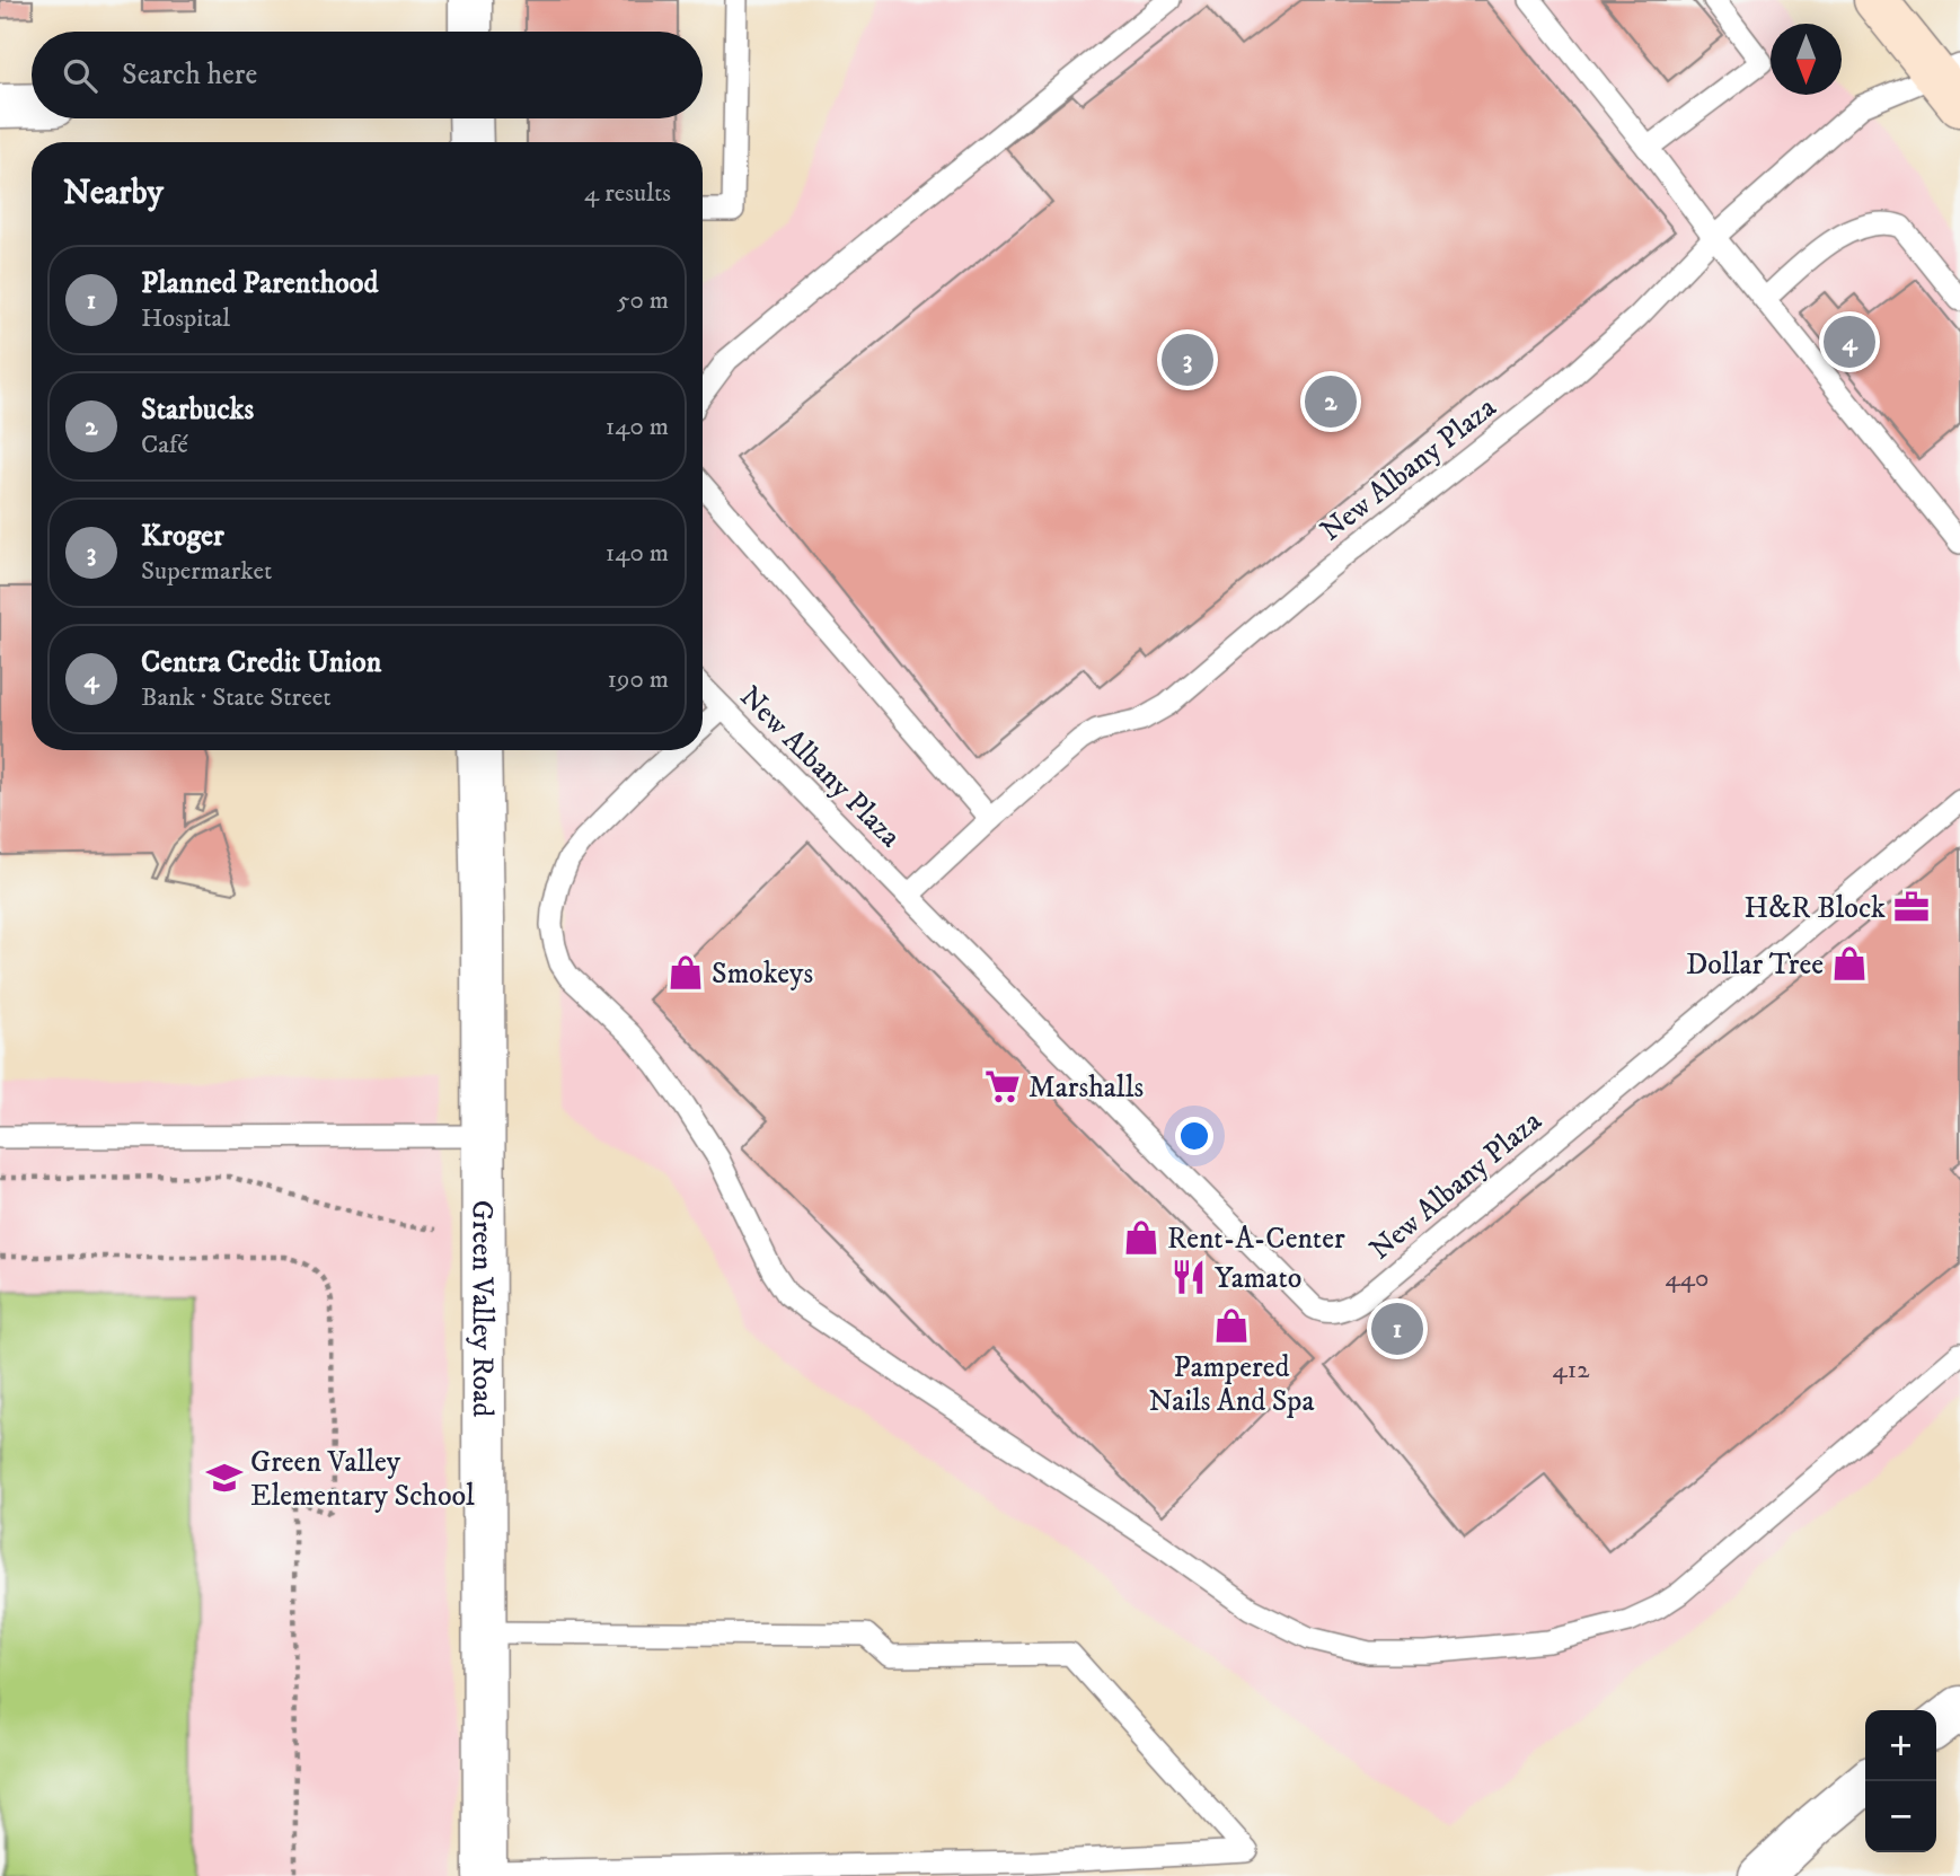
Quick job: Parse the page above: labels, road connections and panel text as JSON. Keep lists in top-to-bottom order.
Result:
{
  "streets": {
    "street": ["Green Valley Road"],
    "lane": ["New Albany Plaza"]
  },
  "places": {
    "office": ["H&R Block"],
    "shop": [
      "Dollar Tree",
      "Smokeys",
      "Rent-A-Center",
      "Pampered Nails And Spa"
    ],
    "supermarket": ["Marshalls"],
    "restaurant": ["Yamato"],
    "school or university": ["Green Valley Elementary School"]
  },
  "house_numbers": ["440", "412"],
  "north": "bottom",
  "page": {
    "search": "Search here",
    "heading": ["Nearby", "4 results"],
    "list": [
      {
        "mark": "1",
        "name": "Planned Parenthood",
        "note": "Hospital",
        "value": "50 m"
      },
      {
        "mark": "2",
        "name": "Starbucks",
        "note": "Café",
        "value": "140 m"
      },
      {
        "mark": "3",
        "name": "Kroger",
        "note": "Supermarket",
        "value": "140 m"
      },
      {
        "mark": "4",
        "name": "Centra Credit Union",
        "note": "Bank · State Street",
        "value": "190 m"
      }
    ],
    "pins": [
      "4",
      "3",
      "2",
      "1"
    ],
    "map_buttons": ["+", "−"]
  }
}
